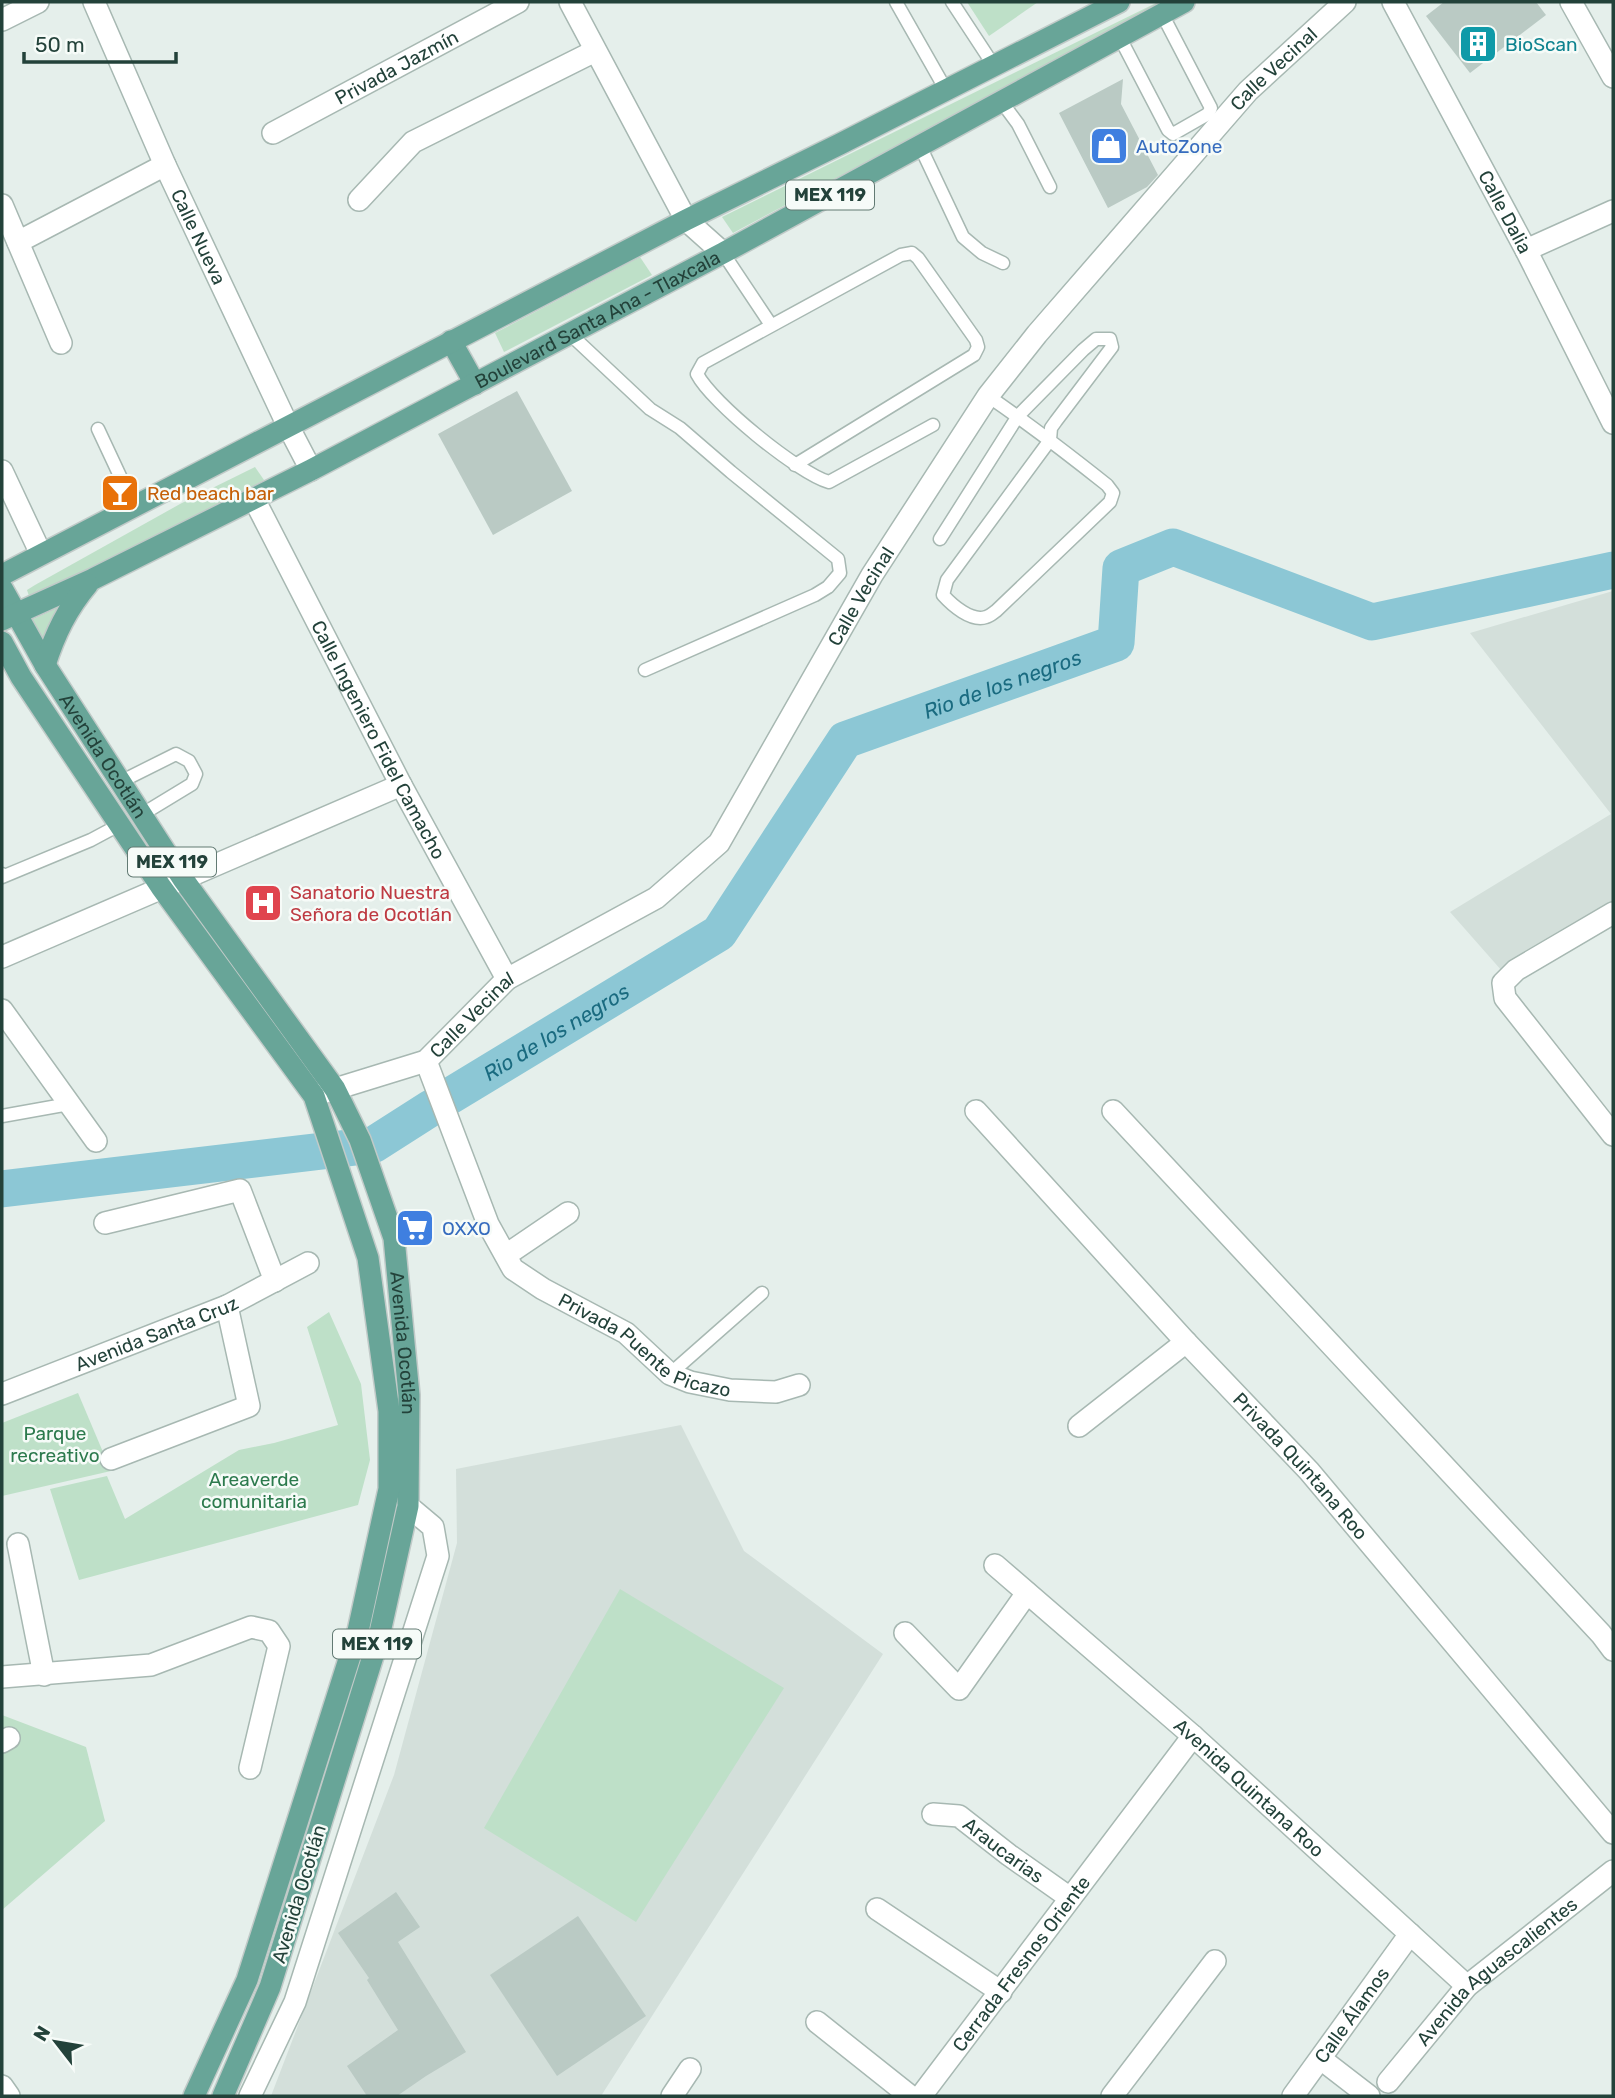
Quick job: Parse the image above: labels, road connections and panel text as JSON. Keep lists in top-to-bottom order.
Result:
{
  "streets": {
    "main road": ["MEX 119", "Boulevard Santa Ana - Tlaxcala", "Avenida Ocotlán"],
    "street": [
      "Privada Jazmín",
      "Calle Vecinal",
      "Calle Dalia",
      "Calle Nueva",
      "Calle Ingeniero Fidel Camacho",
      "Avenida Santa Cruz",
      "Privada Puente Picazo",
      "Privada Quintana Roo",
      "Avenida Quintana Roo",
      "Araucarias",
      "Cerrada Fresnos Oriente",
      "Avenida Aguascalientes",
      "Calle Álamos"
    ]
  },
  "crossings": [
    ["Calle Vecinal", "Calle Ingeniero Fidel Camacho"],
    ["Calle Vecinal", "Avenida Ocotlán"],
    ["Calle Vecinal", "Privada Puente Picazo"],
    ["MEX 119", "Calle Nueva"],
    ["Calle Nueva", "Boulevard Santa Ana - Tlaxcala"],
    ["Boulevard Santa Ana - Tlaxcala", "Calle Ingeniero Fidel Camacho"],
    ["Boulevard Santa Ana - Tlaxcala", "Avenida Ocotlán"],
    ["Avenida Quintana Roo", "Cerrada Fresnos Oriente"],
    ["Avenida Quintana Roo", "Avenida Aguascalientes"],
    ["Avenida Quintana Roo", "Calle Álamos"],
    ["Araucarias", "Cerrada Fresnos Oriente"]
  ],
  "water": ["Rio de los negros"],
  "parks": ["Parque recreativo", "Areaverde comunitaria"],
  "places": {
    "building": ["BioScan"],
    "shop": ["AutoZone"],
    "bar": ["Red beach bar"],
    "hospital": ["Sanatorio Nuestra Señora de Ocotlán"],
    "supermarket": ["OXXO"]
  },
  "scale_bar": "50 m",
  "north": "top left"
}
